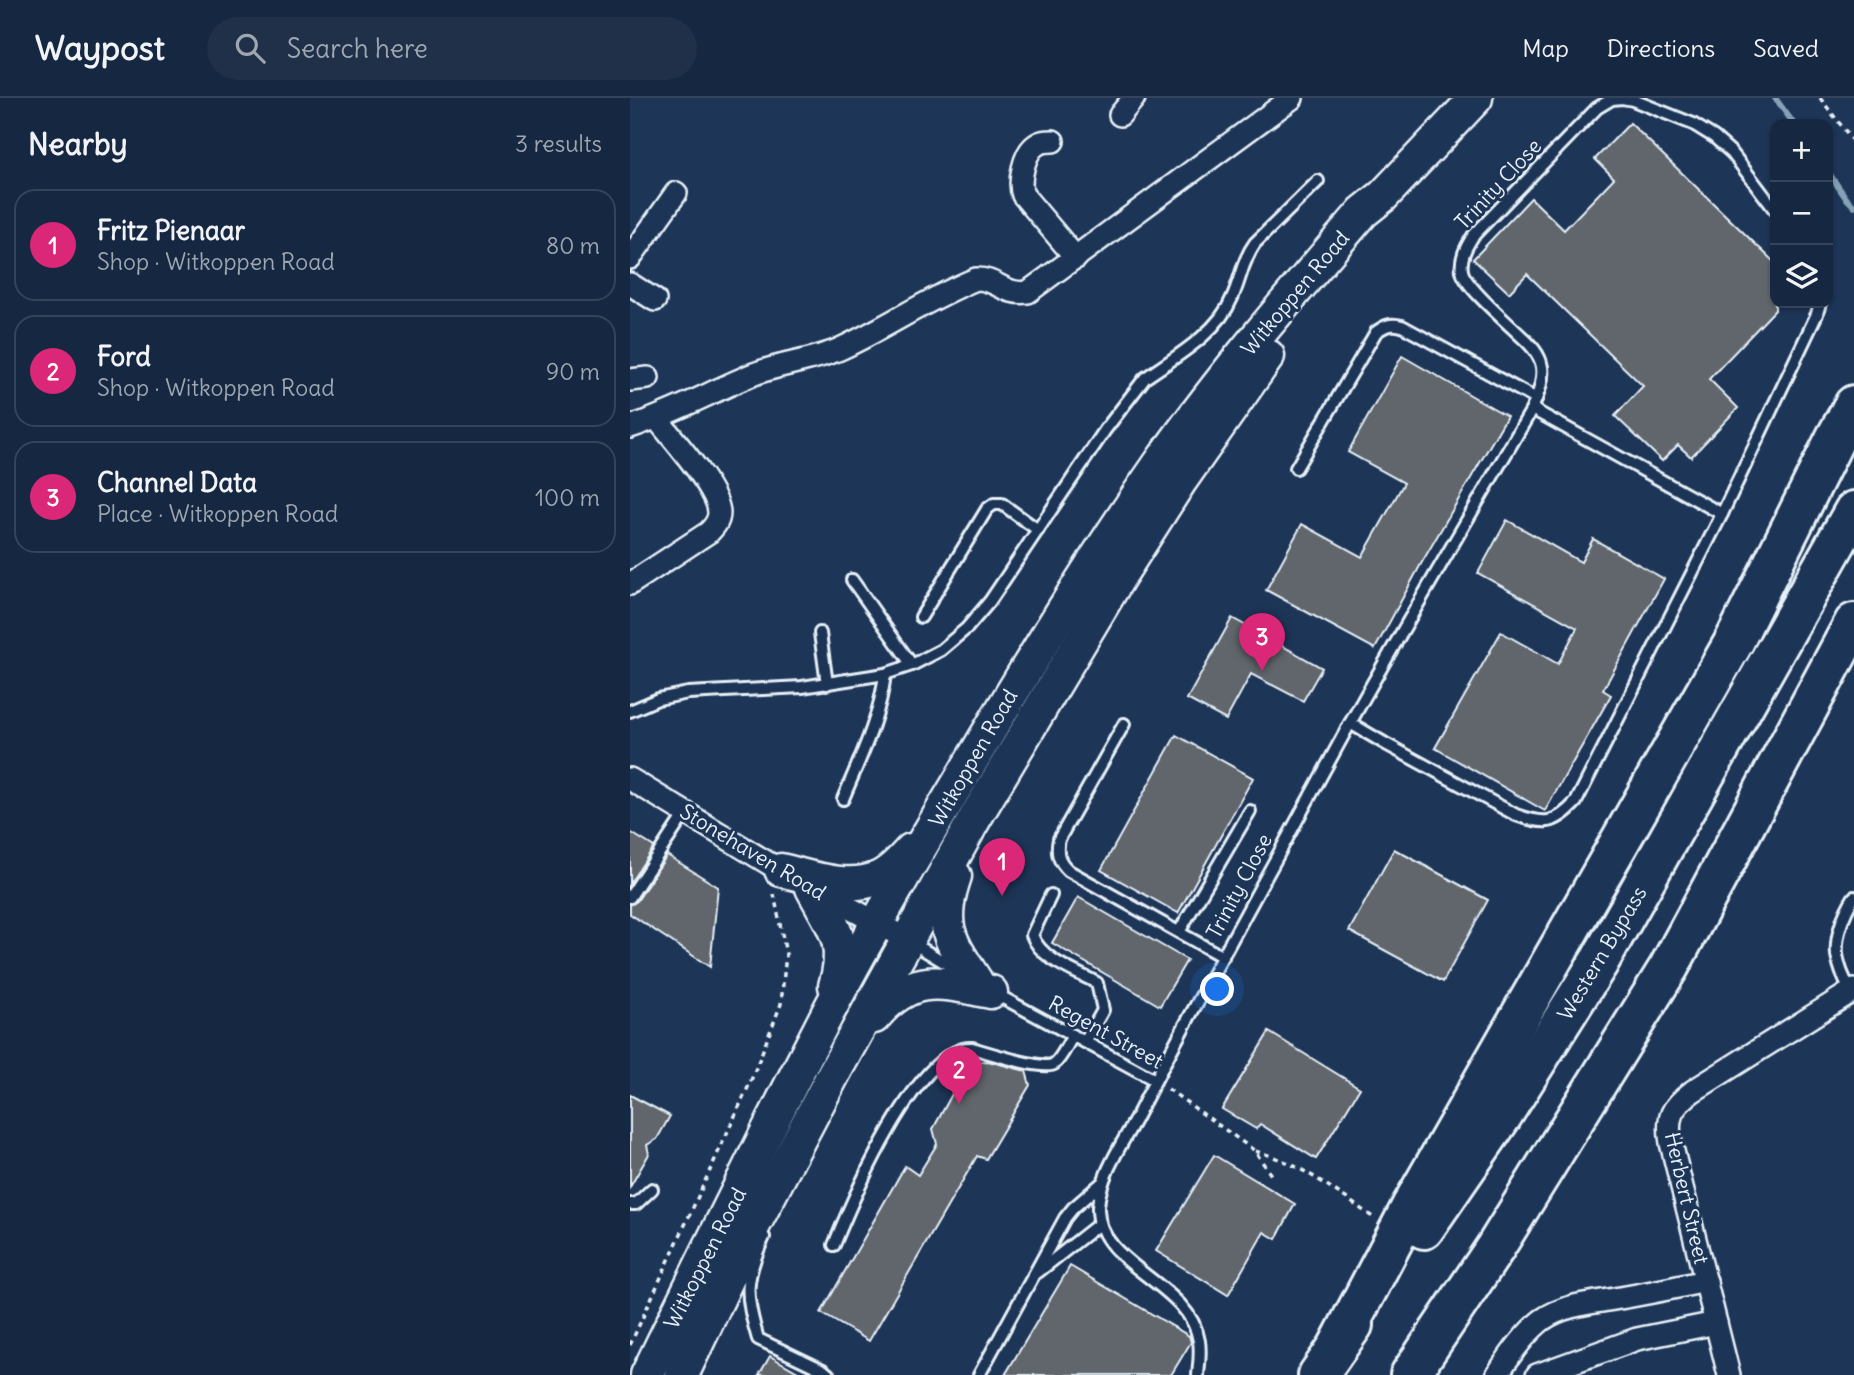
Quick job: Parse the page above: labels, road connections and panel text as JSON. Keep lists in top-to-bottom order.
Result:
{
  "streets": {
    "highway": ["Western Bypass"],
    "main road": ["Witkoppen Road"],
    "street": ["Stonehaven Road", "Herbert Street"],
    "lane": ["Trinity Close", "Regent Street"]
  },
  "crossings": [
    ["Trinity Close", "Regent Street"],
    ["Witkoppen Road", "Stonehaven Road"],
    ["Witkoppen Road", "Regent Street"],
    ["Stonehaven Road", "Regent Street"]
  ],
  "page": {
    "header": "Waypost",
    "search": "Search here",
    "nav": ["Map", "Directions", "Saved"],
    "heading": ["Nearby", "3 results"],
    "map_buttons": ["+", "−"],
    "list": [
      {
        "mark": "1",
        "name": "Fritz Pienaar",
        "note": "Shop · Witkoppen Road",
        "value": "80 m"
      },
      {
        "mark": "2",
        "name": "Ford",
        "note": "Shop · Witkoppen Road",
        "value": "90 m"
      },
      {
        "mark": "3",
        "name": "Channel Data",
        "note": "Place · Witkoppen Road",
        "value": "100 m"
      }
    ],
    "pins": ["3", "1", "2"]
  }
}
